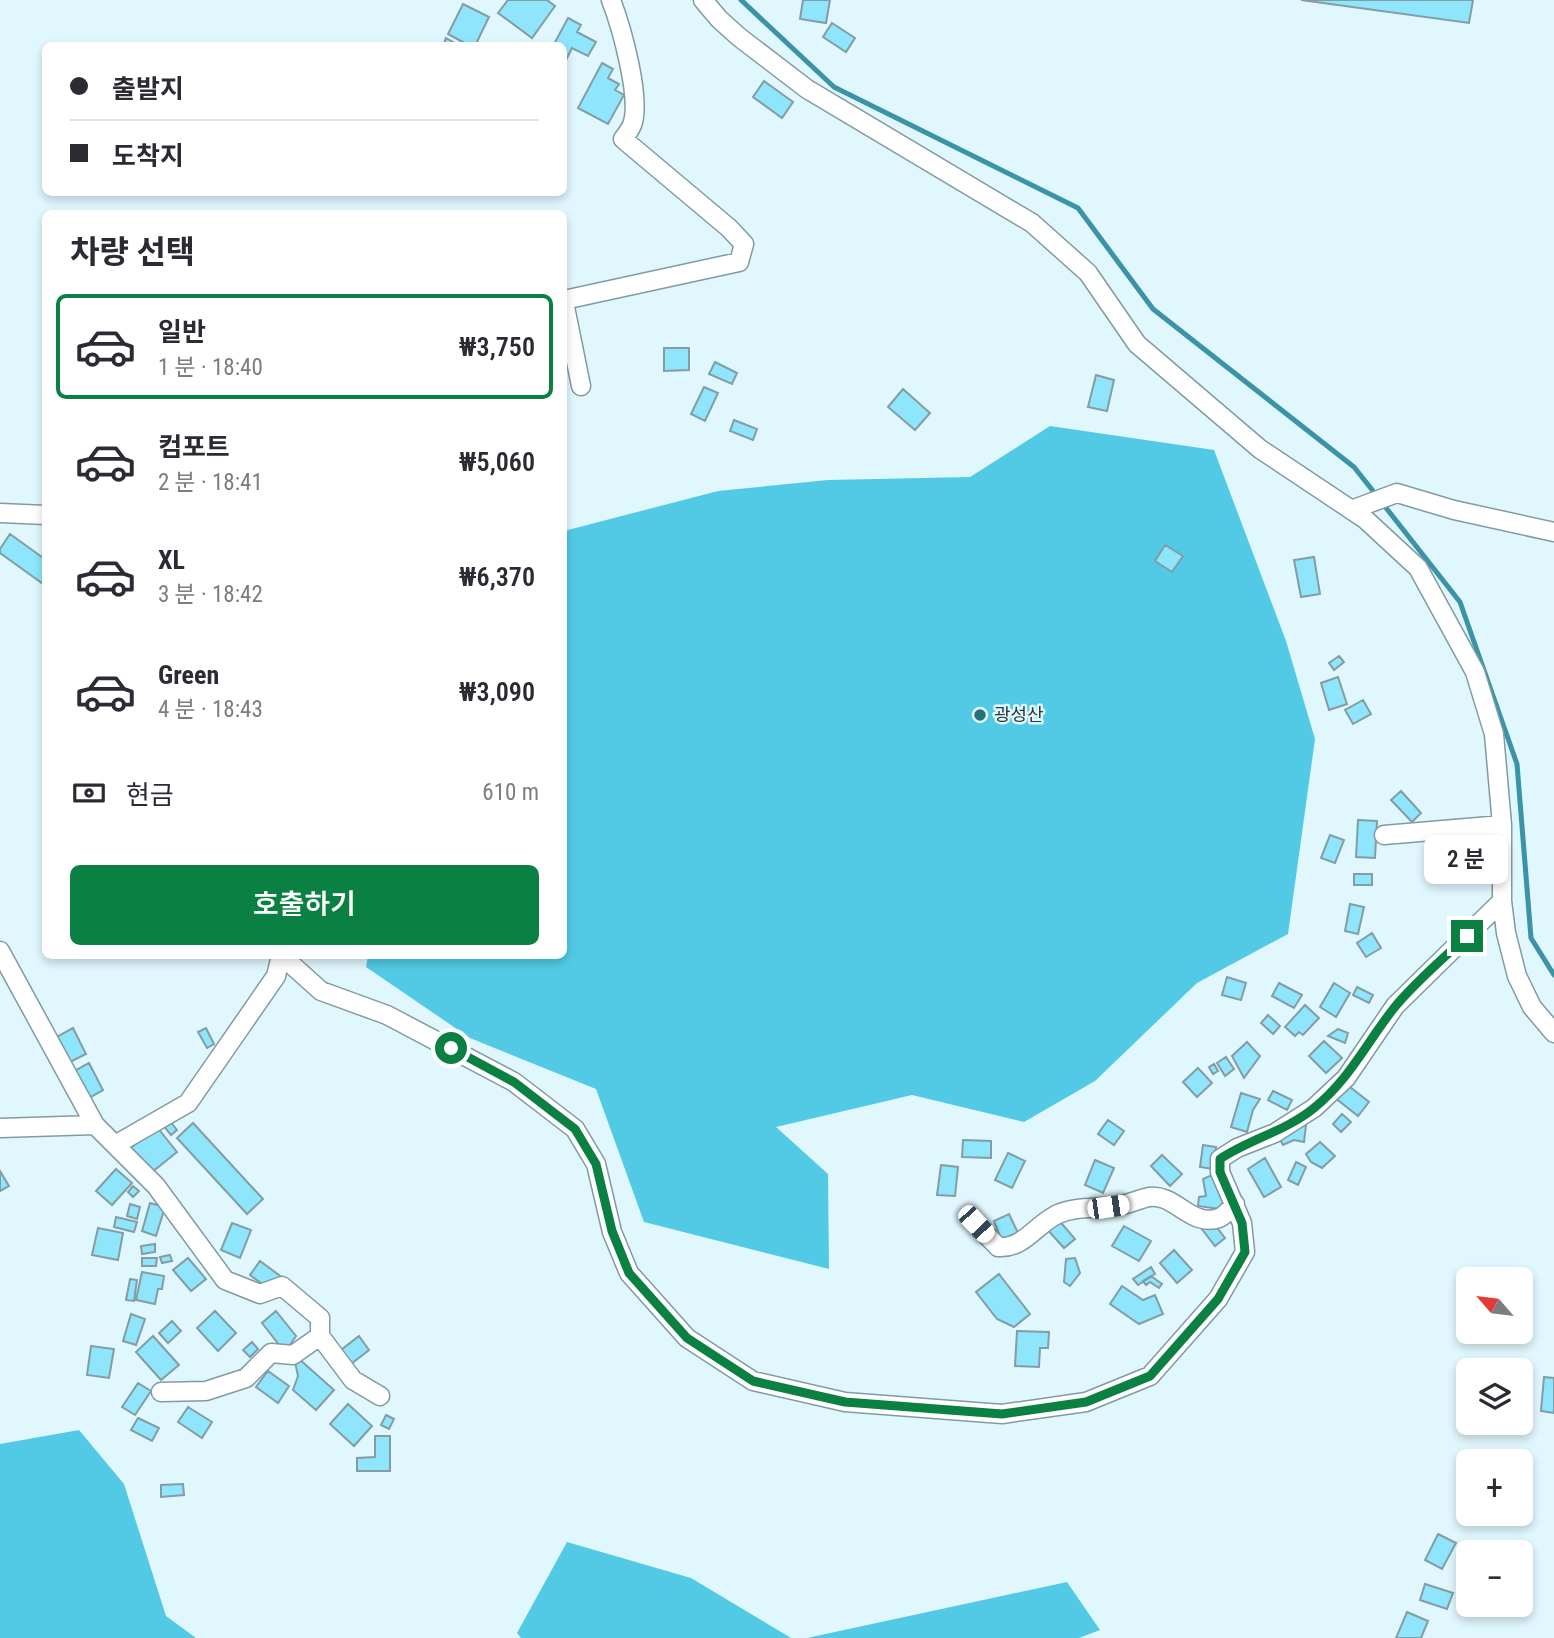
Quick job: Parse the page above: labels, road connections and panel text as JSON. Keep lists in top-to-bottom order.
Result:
{
  "places": ["광성산"],
  "north": "top left",
  "page": {
    "banner": ["출발지", "도착지"],
    "heading": "차량 선택",
    "list": [
      {
        "name": "일반",
        "note": "1 분 · 18:40",
        "value": "₩3,750"
      },
      {
        "name": "컴포트",
        "note": "2 분 · 18:41",
        "value": "₩5,060"
      },
      {
        "name": "XL",
        "note": "3 분 · 18:42",
        "value": "₩6,370"
      },
      {
        "name": "Green",
        "note": "4 분 · 18:43",
        "value": "₩3,090"
      }
    ],
    "pay": ["현금", "610 m"],
    "bubble": "2 분",
    "buttons": "호출하기",
    "map_buttons": ["+", "−"]
  }
}
